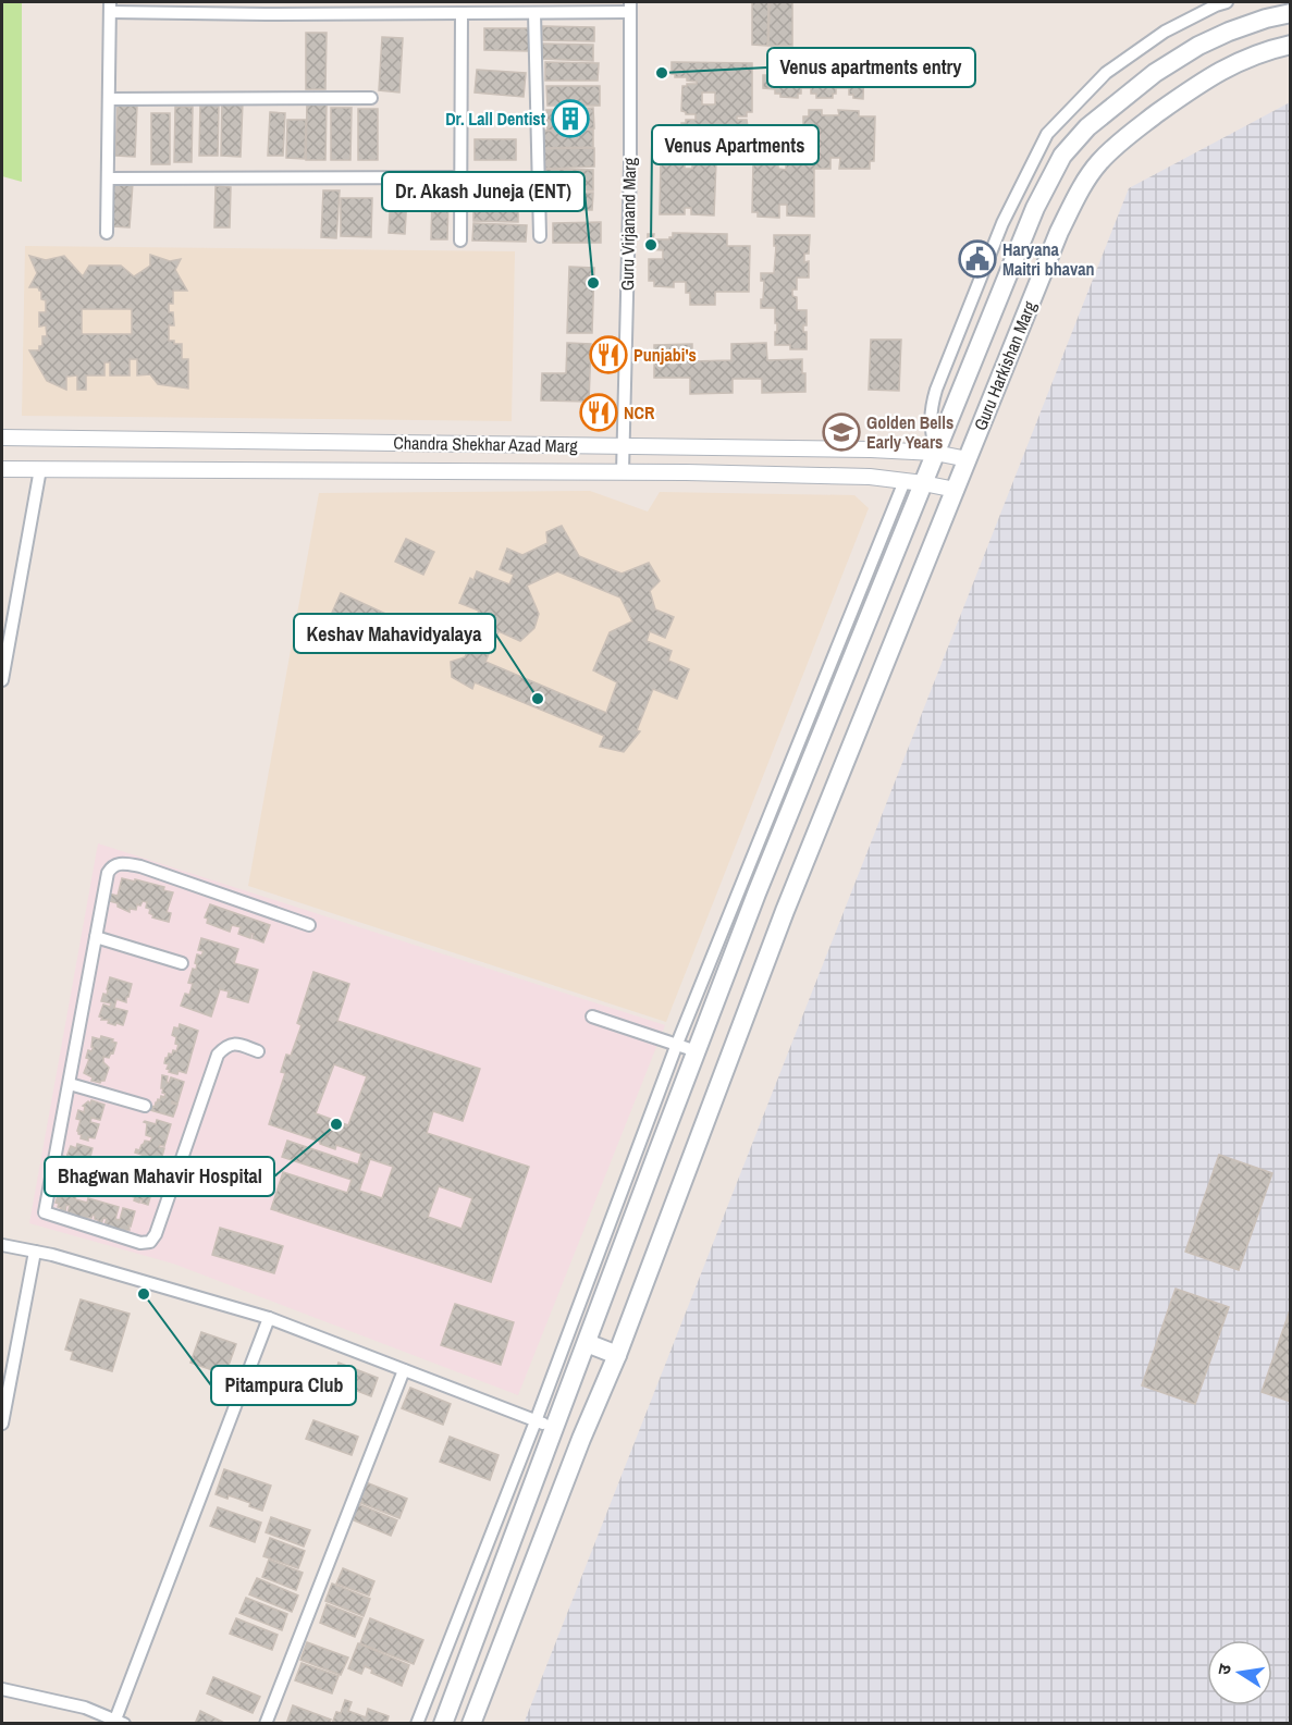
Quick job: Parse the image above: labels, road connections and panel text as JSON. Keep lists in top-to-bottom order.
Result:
{
  "streets": {
    "main road": ["Guru Harkishan Marg"],
    "street": ["Guru Virjanand Marg", "Chandra Shekhar Azad Marg"]
  },
  "crossings": [
    ["Guru Virjanand Marg", "Chandra Shekhar Azad Marg"],
    ["Guru Harkishan Marg", "Chandra Shekhar Azad Marg"]
  ],
  "places": {
    "other": [
      "Venus apartments entry",
      "Venus Apartments",
      "Dr. Akash Juneja (ENT)",
      "Keshav Mahavidyalaya",
      "Bhagwan Mahavir Hospital",
      "Pitampura Club"
    ],
    "building": ["Dr. Lall Dentist"],
    "public building": ["Haryana Maitri bhavan"],
    "restaurant": ["Punjabi's", "NCR"],
    "school or university": ["Golden Bells Early Years"]
  },
  "north": "left"
}
